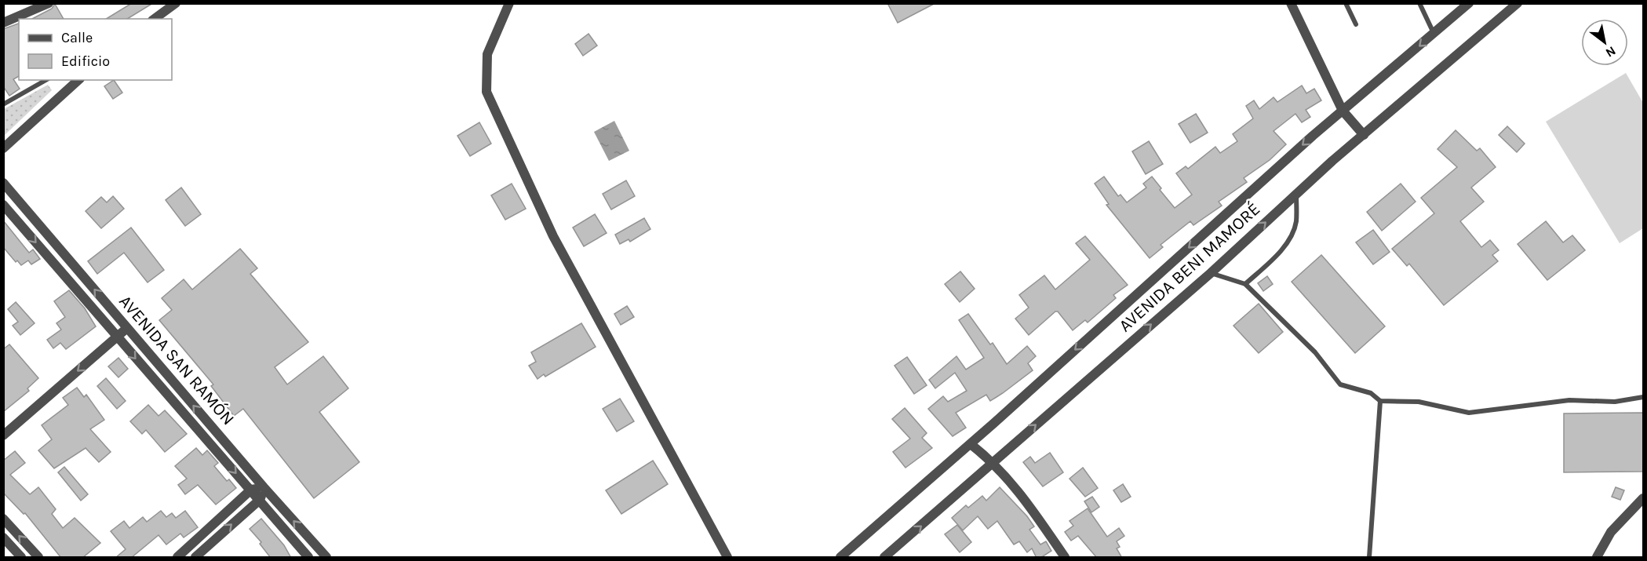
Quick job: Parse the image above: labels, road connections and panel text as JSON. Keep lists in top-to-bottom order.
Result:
{
  "streets": {
    "street": ["AVENIDA BENI MAMORÉ", "AVENIDA SAN RAMÓN"]
  },
  "legend": ["Calle", "Edificio"],
  "north": "bottom right"
}
